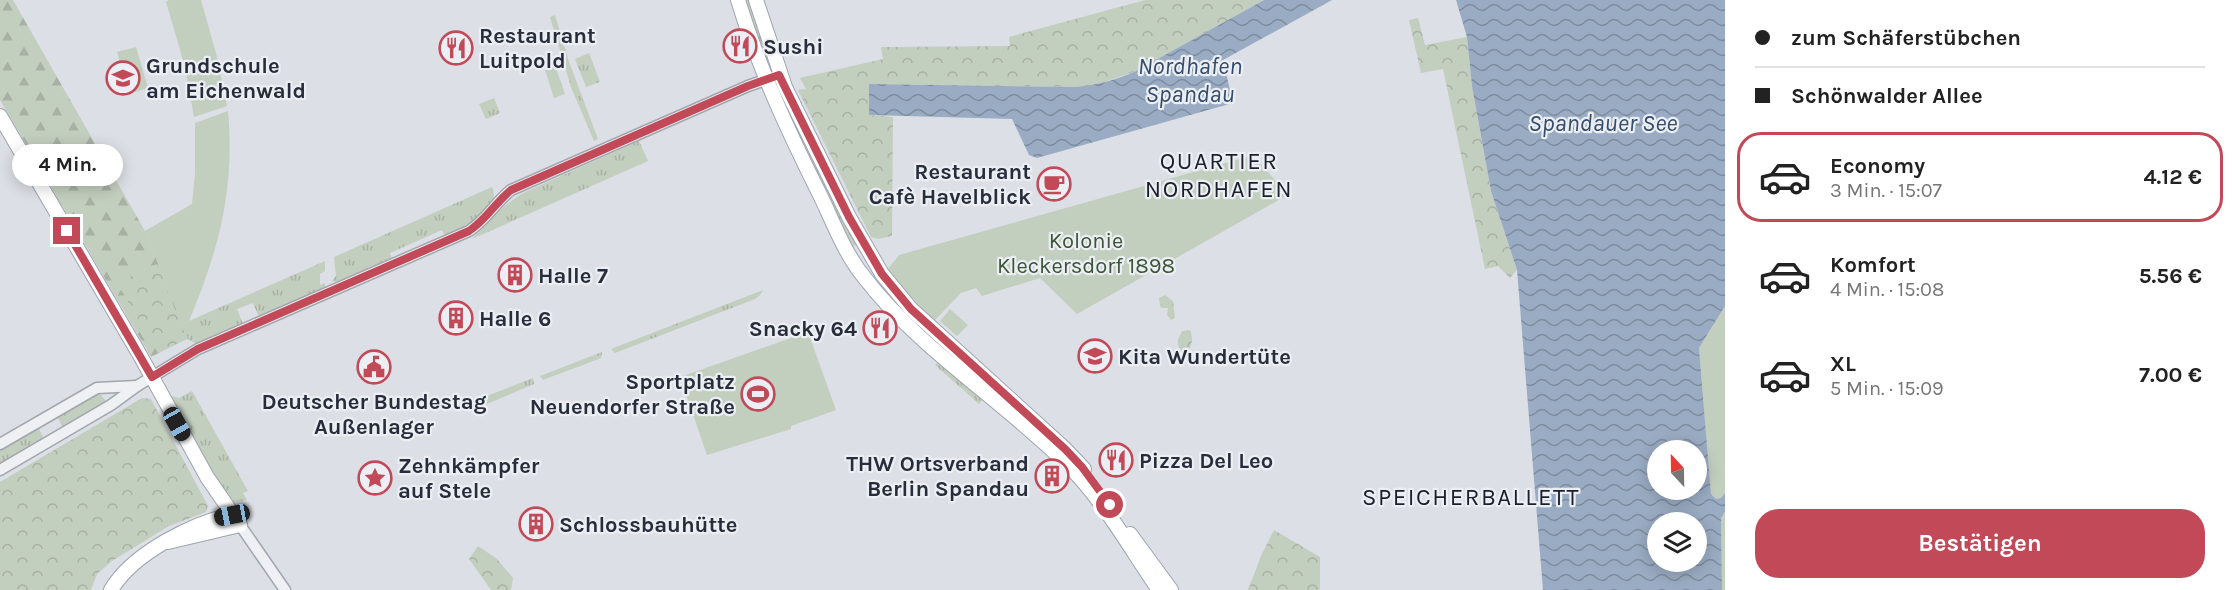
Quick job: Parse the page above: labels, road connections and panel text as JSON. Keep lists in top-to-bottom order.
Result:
{
  "districts": ["QUARTIER NORDHAFEN", "SPEICHERBALLETT"],
  "water": ["Nordhafen Spandau", "Spandauer See"],
  "parks": ["Kolonie Kleckersdorf 1898"],
  "places": {
    "restaurant": [
      "Sushi",
      "Restaurant Luitpold",
      "Snacky 64",
      "Pizza Del Leo"
    ],
    "school or university": ["Grundschule am Eichenwald", "Kita Wundertüte"],
    "cafe": ["Restaurant Cafè Havelblick"],
    "building": [
      "Halle 7",
      "Halle 6",
      "THW Ortsverband Berlin Spandau",
      "Schlossbauhütte"
    ],
    "public building": ["Deutscher Bundestag Außenlager"],
    "sports": ["Sportplatz Neuendorfer Straße"],
    "place": ["Zehnkämpfer auf Stele"]
  },
  "north": "top",
  "page": {
    "banner": ["zum Schäferstübchen", "Schönwalder Allee"],
    "list": [
      {
        "name": "Economy",
        "note": "3 Min. · 15:07",
        "value": "4.12 €"
      },
      {
        "name": "Komfort",
        "note": "4 Min. · 15:08",
        "value": "5.56 €"
      },
      {
        "name": "XL",
        "note": "5 Min. · 15:09",
        "value": "7.00 €"
      }
    ],
    "bubble": "4 Min.",
    "buttons": "Bestätigen"
  }
}
